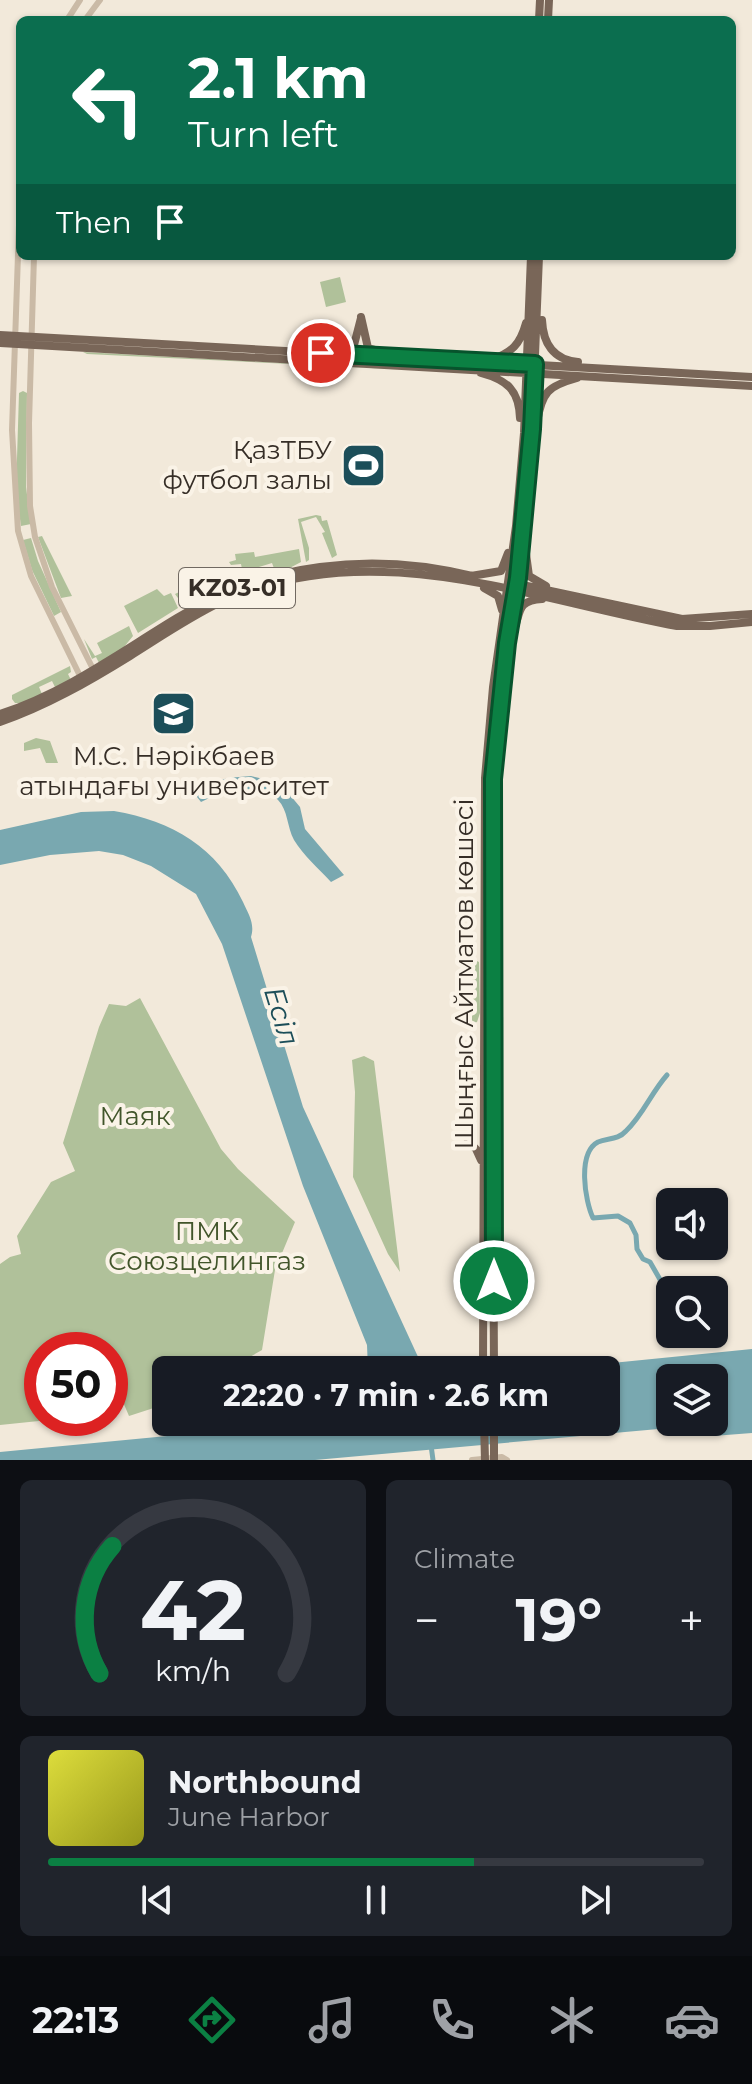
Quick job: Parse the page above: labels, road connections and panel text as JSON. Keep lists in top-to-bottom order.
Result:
{
  "streets": {
    "main road": ["KZ03-01", "Шыңғыс Айтматов көшесі"]
  },
  "crossings": [
    ["KZ03-01", "Шыңғыс Айтматов көшесі"]
  ],
  "water": ["Есіл"],
  "parks": ["Маяк", "ПМК Союзцелингаз"],
  "places": {
    "sports": ["ҚазТБУ футбол залы"],
    "school or university": ["М.С. Нәрікбаев атындағы университет"]
  },
  "page": {
    "turn": ["2.1 km", "Turn left"],
    "then": "Then",
    "limit": "50",
    "trip": "22:20 · 7 min · 2.6 km",
    "tile": "Climate",
    "heat": ["−", "19°", "+"],
    "song": ["Northbound", "June Harbor"],
    "tabs": "22:13",
    "gauge": ["42", "km/h"]
  }
}
